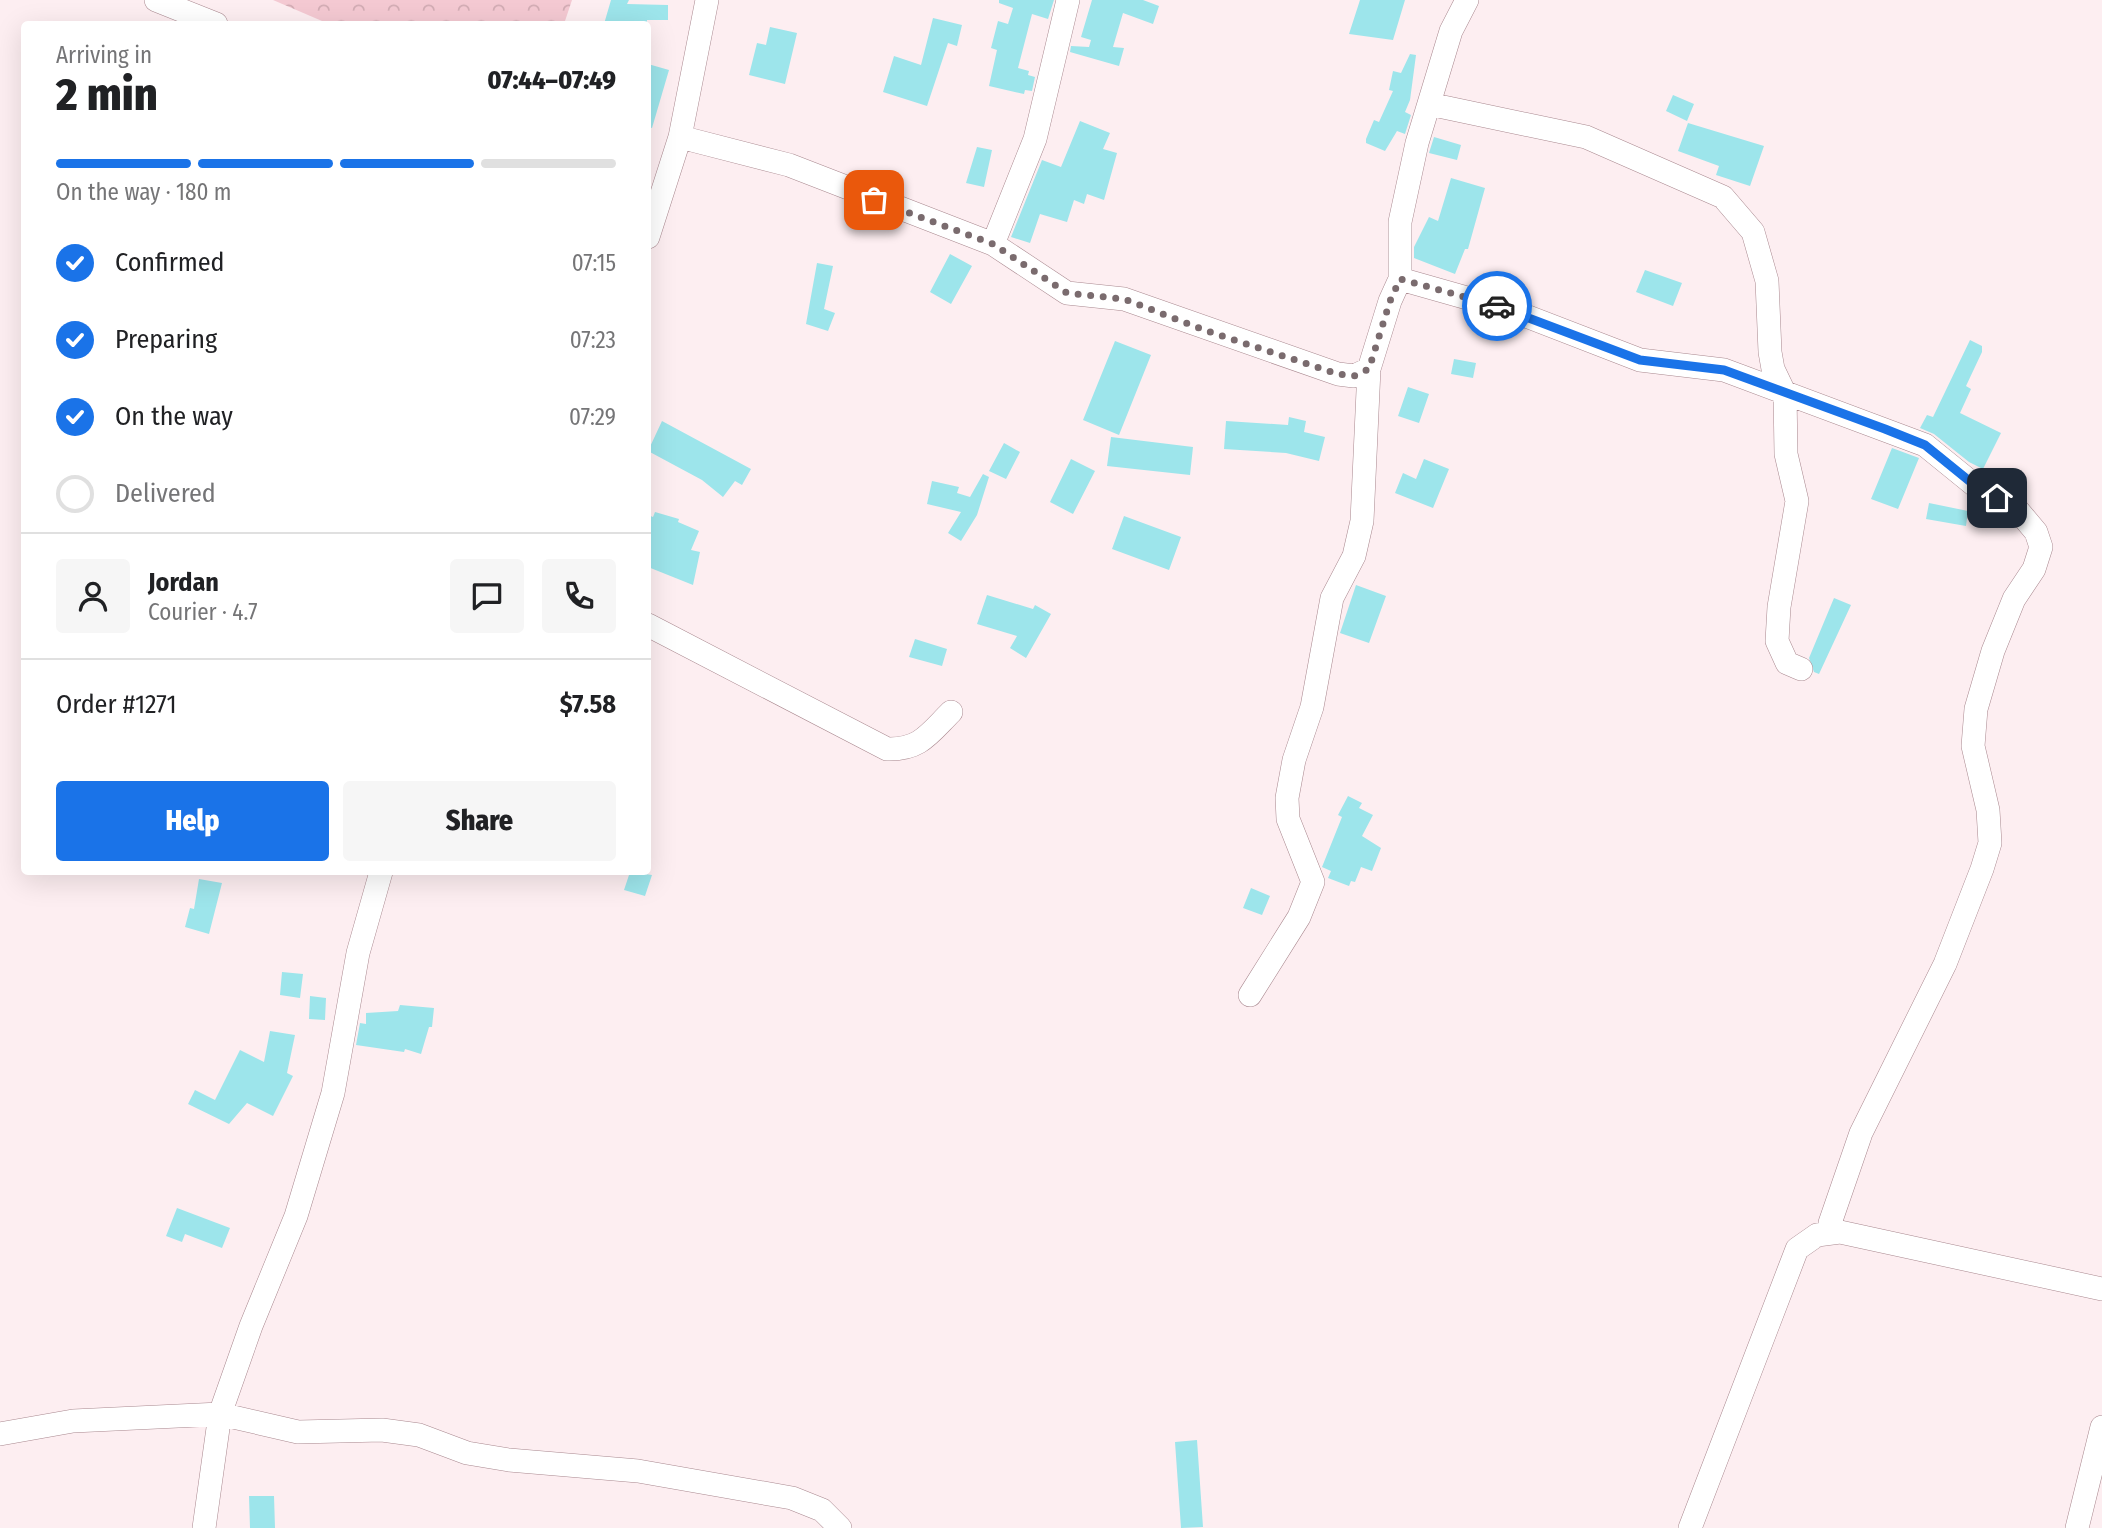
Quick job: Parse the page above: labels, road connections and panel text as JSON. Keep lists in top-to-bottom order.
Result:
{
  "page": {
    "heading": ["2 min", "Arriving in", "07:44–07:49"],
    "panel": [
      "Jordan",
      "Courier · 4.7",
      "Order #1271",
      "$7.58"
    ],
    "bar": "On the way · 180 m",
    "list": [
      ["Confirmed", "07:15"],
      ["Preparing", "07:23"],
      ["On the way", "07:29"],
      "Delivered"
    ],
    "buttons": ["Help", "Share"]
  }
}
